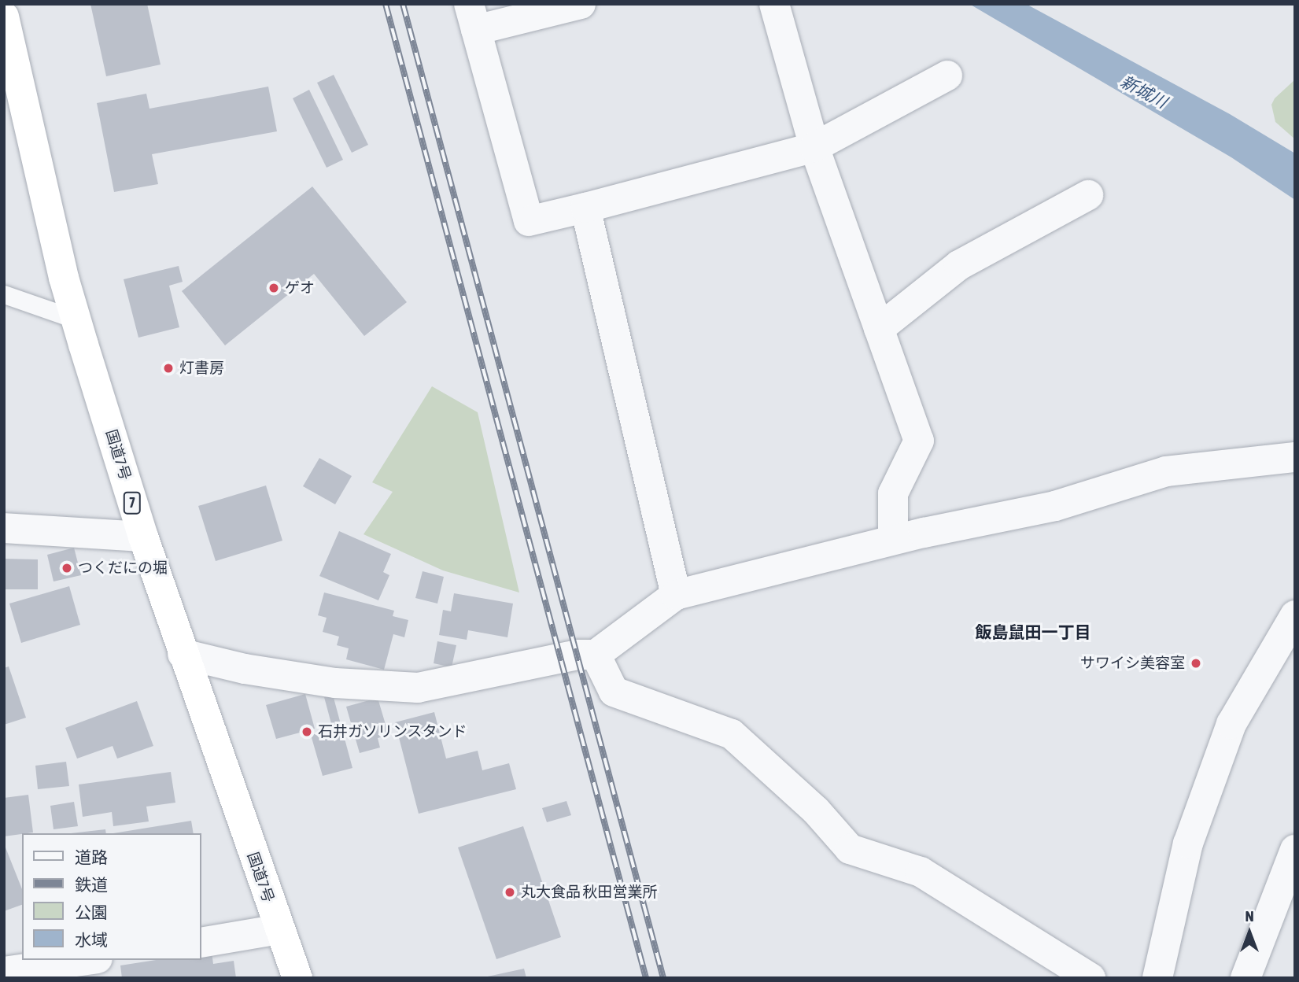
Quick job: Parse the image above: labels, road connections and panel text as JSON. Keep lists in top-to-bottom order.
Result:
{
  "streets": {
    "highway": ["国道7号", "7"]
  },
  "districts": ["飯島鼠田一丁目"],
  "water": ["新城川"],
  "places": [
    "ゲオ",
    "灯書房",
    "つくだにの堀",
    "サワイシ美容室",
    "石井ガソリンスタンド",
    "丸大食品 秋田営業所"
  ],
  "legend": [
    "道路",
    "鉄道",
    "公園",
    "水域"
  ],
  "north": "top"
}
